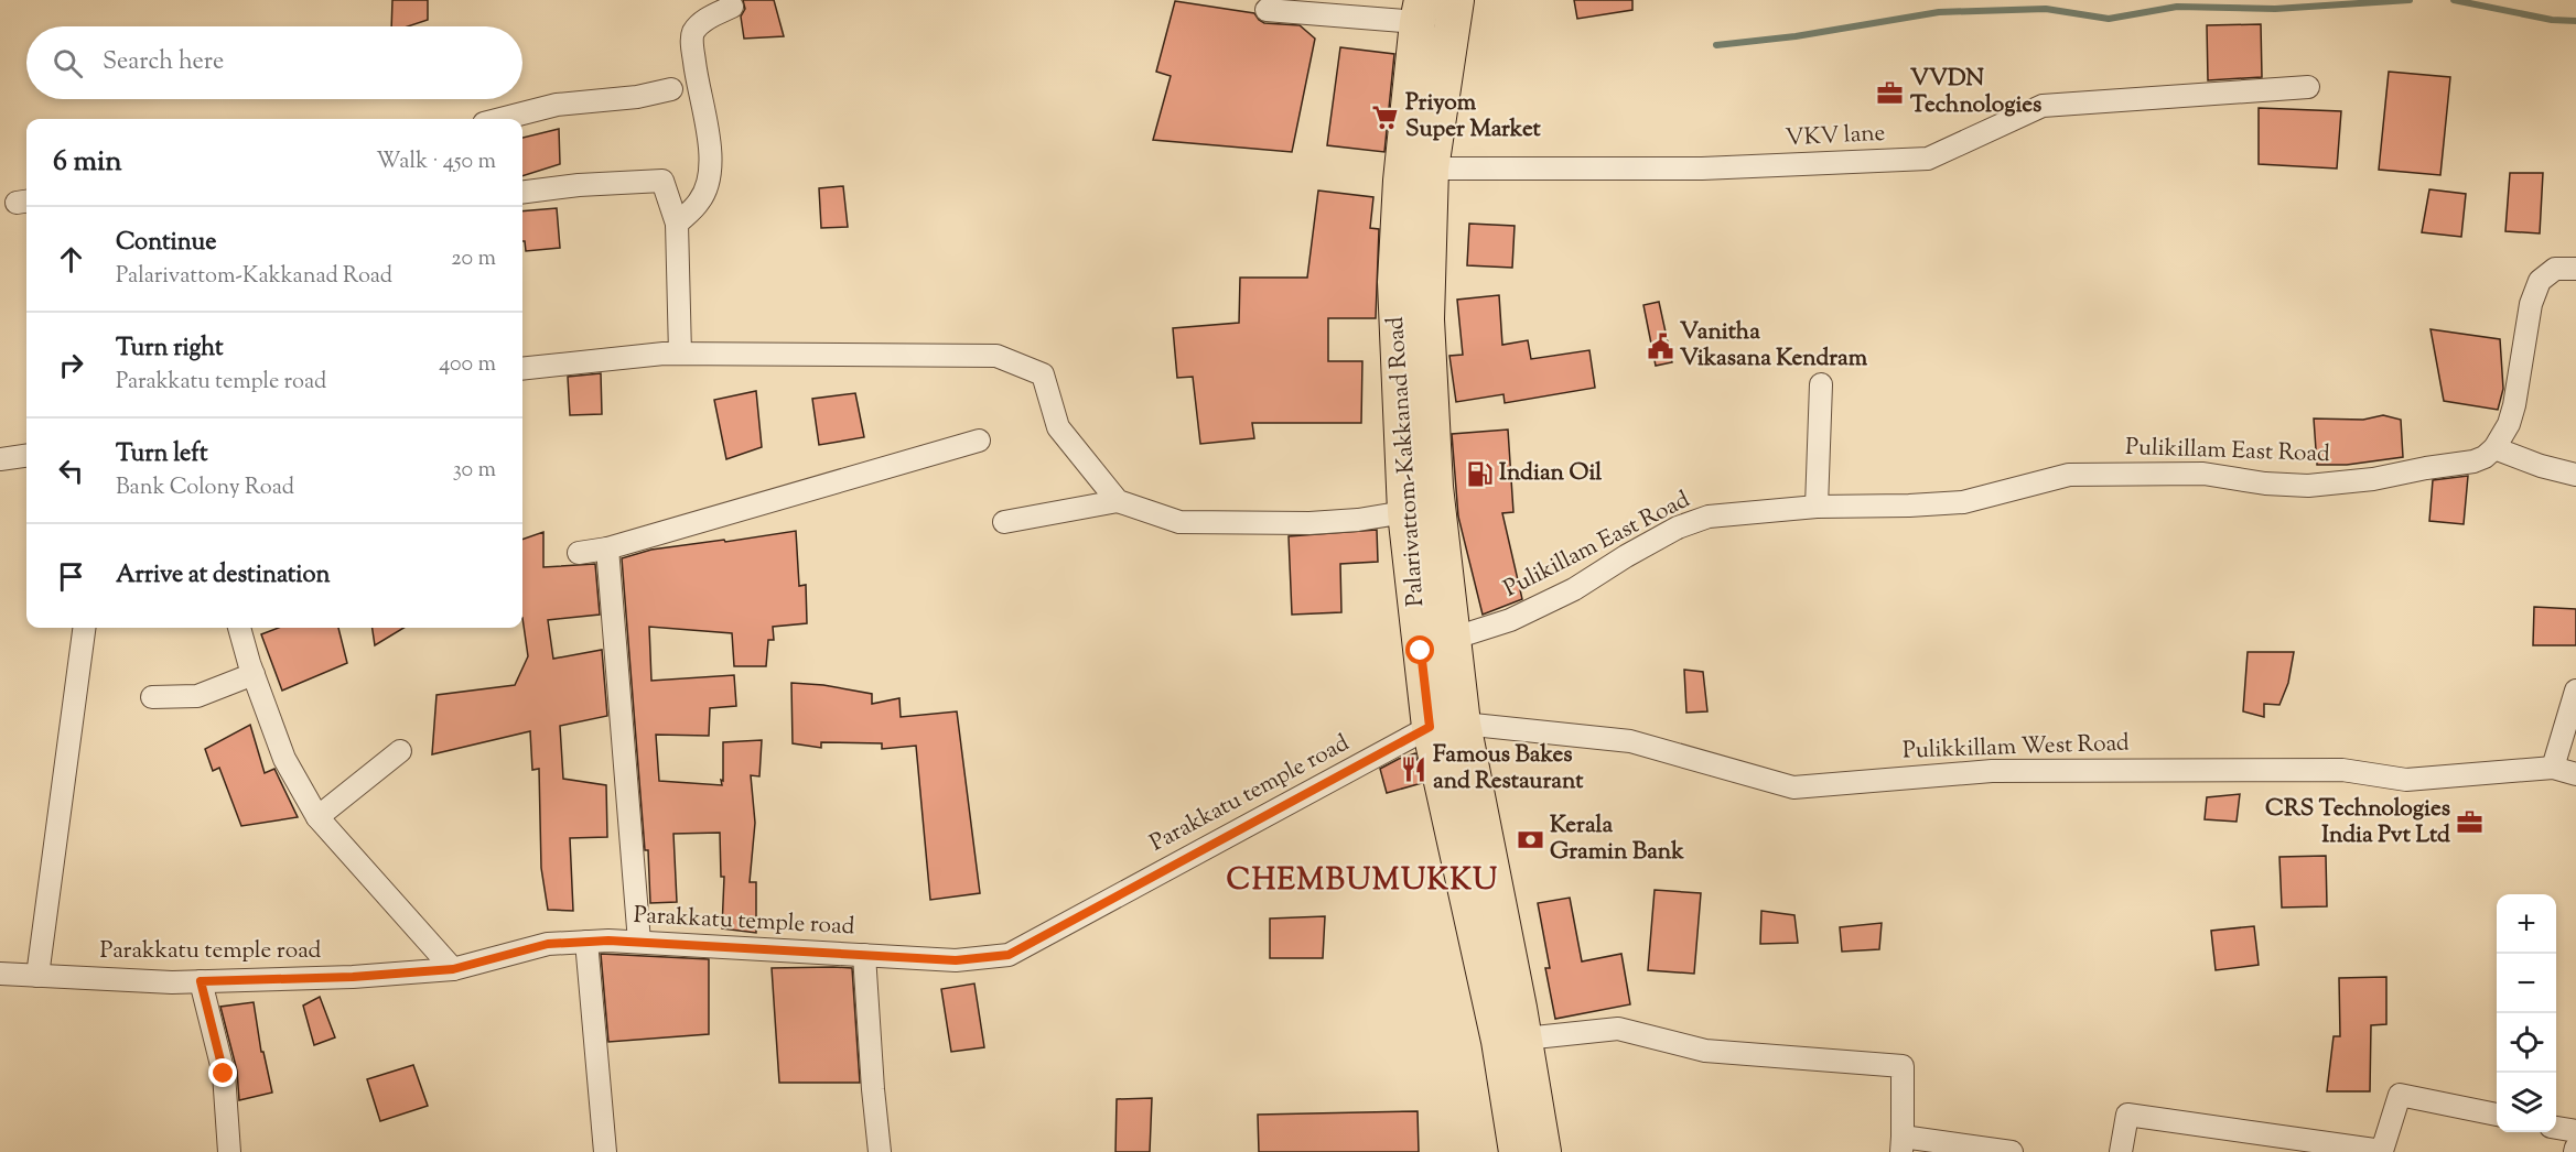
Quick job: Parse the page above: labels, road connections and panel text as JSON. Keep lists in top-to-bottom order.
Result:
{
  "streets": {
    "main road": ["Palarivattom-Kakkanad Road"],
    "street": [
      "VKV lane",
      "Pulikillam East Road",
      "Pulikkillam West Road",
      "Parakkatu temple road"
    ]
  },
  "crossings": [
    ["Palarivattom-Kakkanad Road", "Pulikkillam West Road"],
    ["Palarivattom-Kakkanad Road", "Parakkatu temple road"],
    ["Pulikkillam West Road", "Parakkatu temple road"]
  ],
  "districts": ["CHEMBUMUKKU"],
  "places": {
    "office": ["VVDN Technologies", "CRS Technologies India Pvt Ltd"],
    "supermarket": ["Priyom Super Market"],
    "public building": ["Vanitha Vikasana Kendram"],
    "fuel station": ["Indian Oil"],
    "restaurant": ["Famous Bakes and Restaurant"],
    "bank": ["Kerala Gramin Bank"]
  },
  "page": {
    "search": "Search here",
    "heading": ["6 min", "Walk · 450 m"],
    "list": [
      ["Continue", "Palarivattom-Kakkanad Road", "20 m"],
      ["Turn right", "Parakkatu temple road", "400 m"],
      ["Turn left", "Bank Colony Road", "30 m"],
      "Arrive at destination"
    ],
    "map_buttons": ["+", "−"]
  }
}
